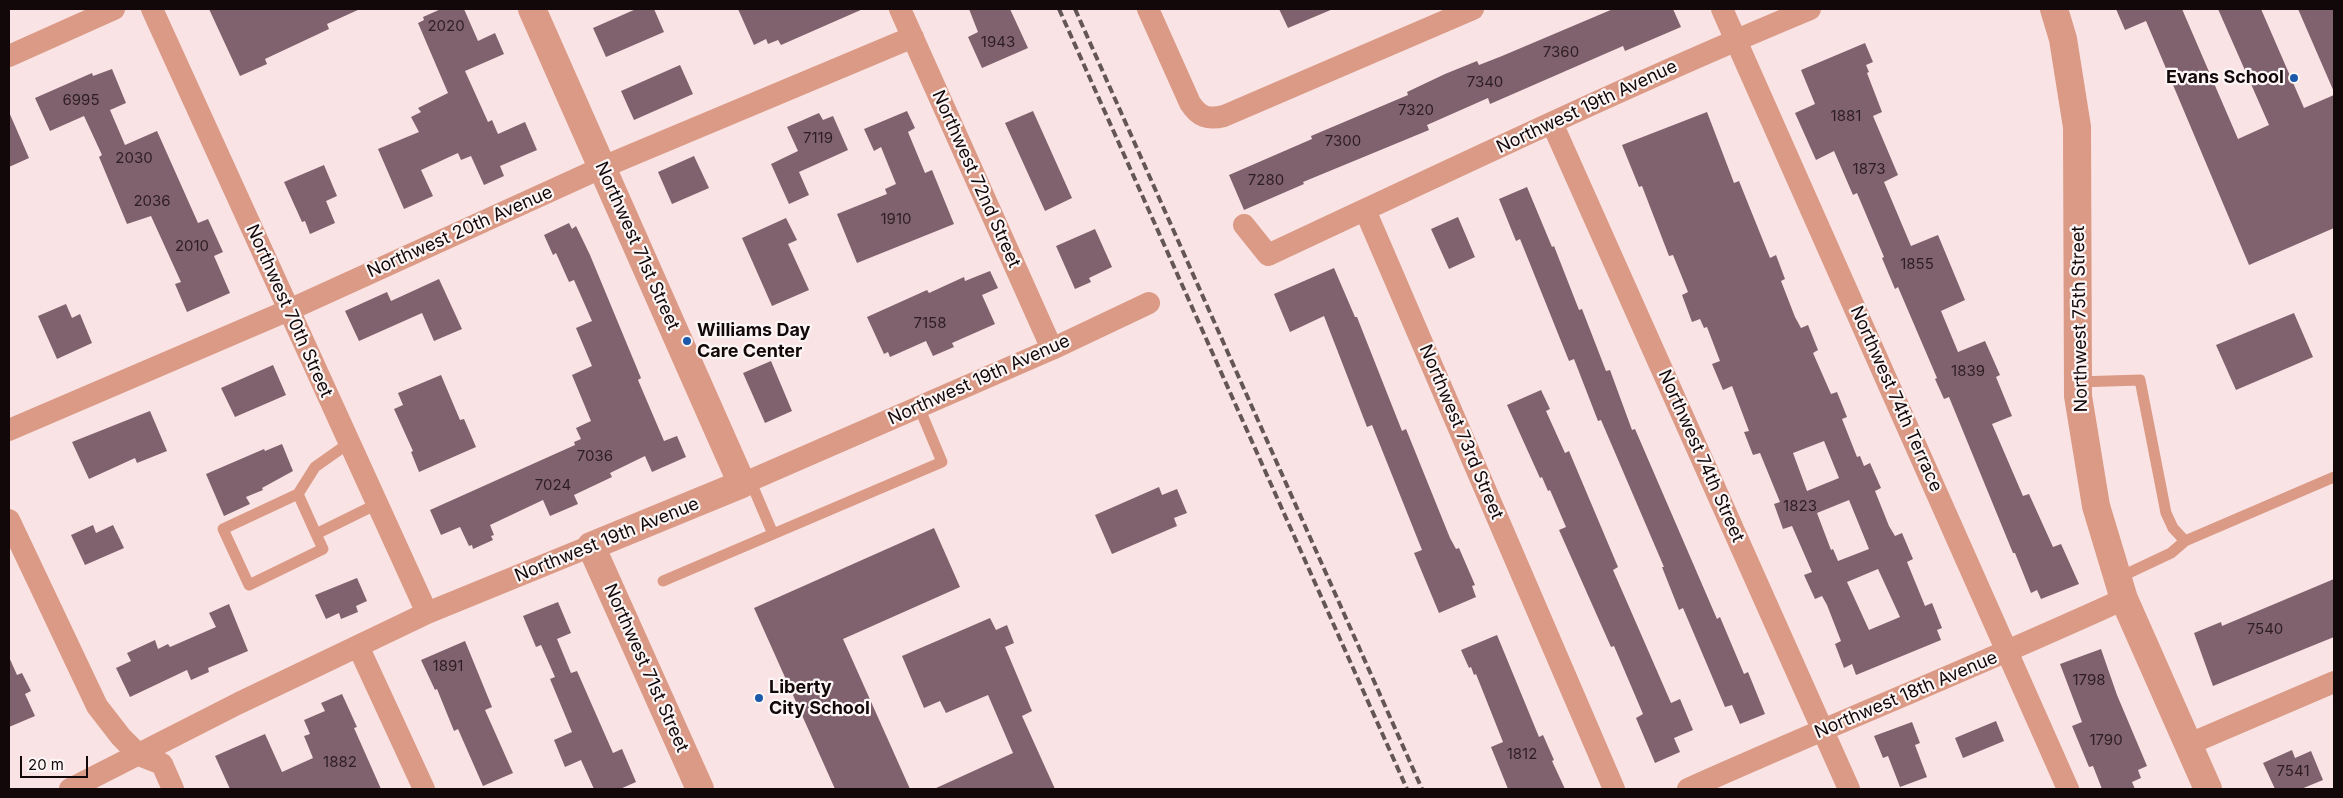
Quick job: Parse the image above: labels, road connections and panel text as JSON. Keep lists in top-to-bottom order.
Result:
{
  "streets": {
    "street": [
      "Northwest 19th Avenue",
      "Northwest 72nd Street",
      "Northwest 20th Avenue",
      "Northwest 71st Street",
      "Northwest 70th Street",
      "Northwest 75th Street",
      "Northwest 74th Terrace",
      "Northwest 73rd Street",
      "Northwest 74th Street",
      "Northwest 18th Avenue"
    ]
  },
  "crossings": [
    ["Northwest 19th Avenue", "Northwest 72nd Street"],
    ["Northwest 19th Avenue", "Northwest 71st Street"],
    ["Northwest 19th Avenue", "Northwest 70th Street"],
    ["Northwest 19th Avenue", "Northwest 74th Terrace"],
    ["Northwest 19th Avenue", "Northwest 73rd Street"],
    ["Northwest 19th Avenue", "Northwest 74th Street"],
    ["Northwest 72nd Street", "Northwest 20th Avenue"],
    ["Northwest 20th Avenue", "Northwest 71st Street"],
    ["Northwest 20th Avenue", "Northwest 70th Street"],
    ["Northwest 75th Street", "Northwest 18th Avenue"],
    ["Northwest 74th Terrace", "Northwest 18th Avenue"],
    ["Northwest 74th Street", "Northwest 18th Avenue"]
  ],
  "places": ["Evans School", "Williams Day Care Center", "Liberty City School"],
  "house_numbers": [
    "2020",
    "1943",
    "7360",
    "7340",
    "6995",
    "7320",
    "1881",
    "7119",
    "7300",
    "2030",
    "1873",
    "7280",
    "2036",
    "1910",
    "2010",
    "1855",
    "7158",
    "1839",
    "7036",
    "7024",
    "1823",
    "7540",
    "1891",
    "1798",
    "1790",
    "1812",
    "1882",
    "7541"
  ],
  "scale_bar": "20 m"
}
